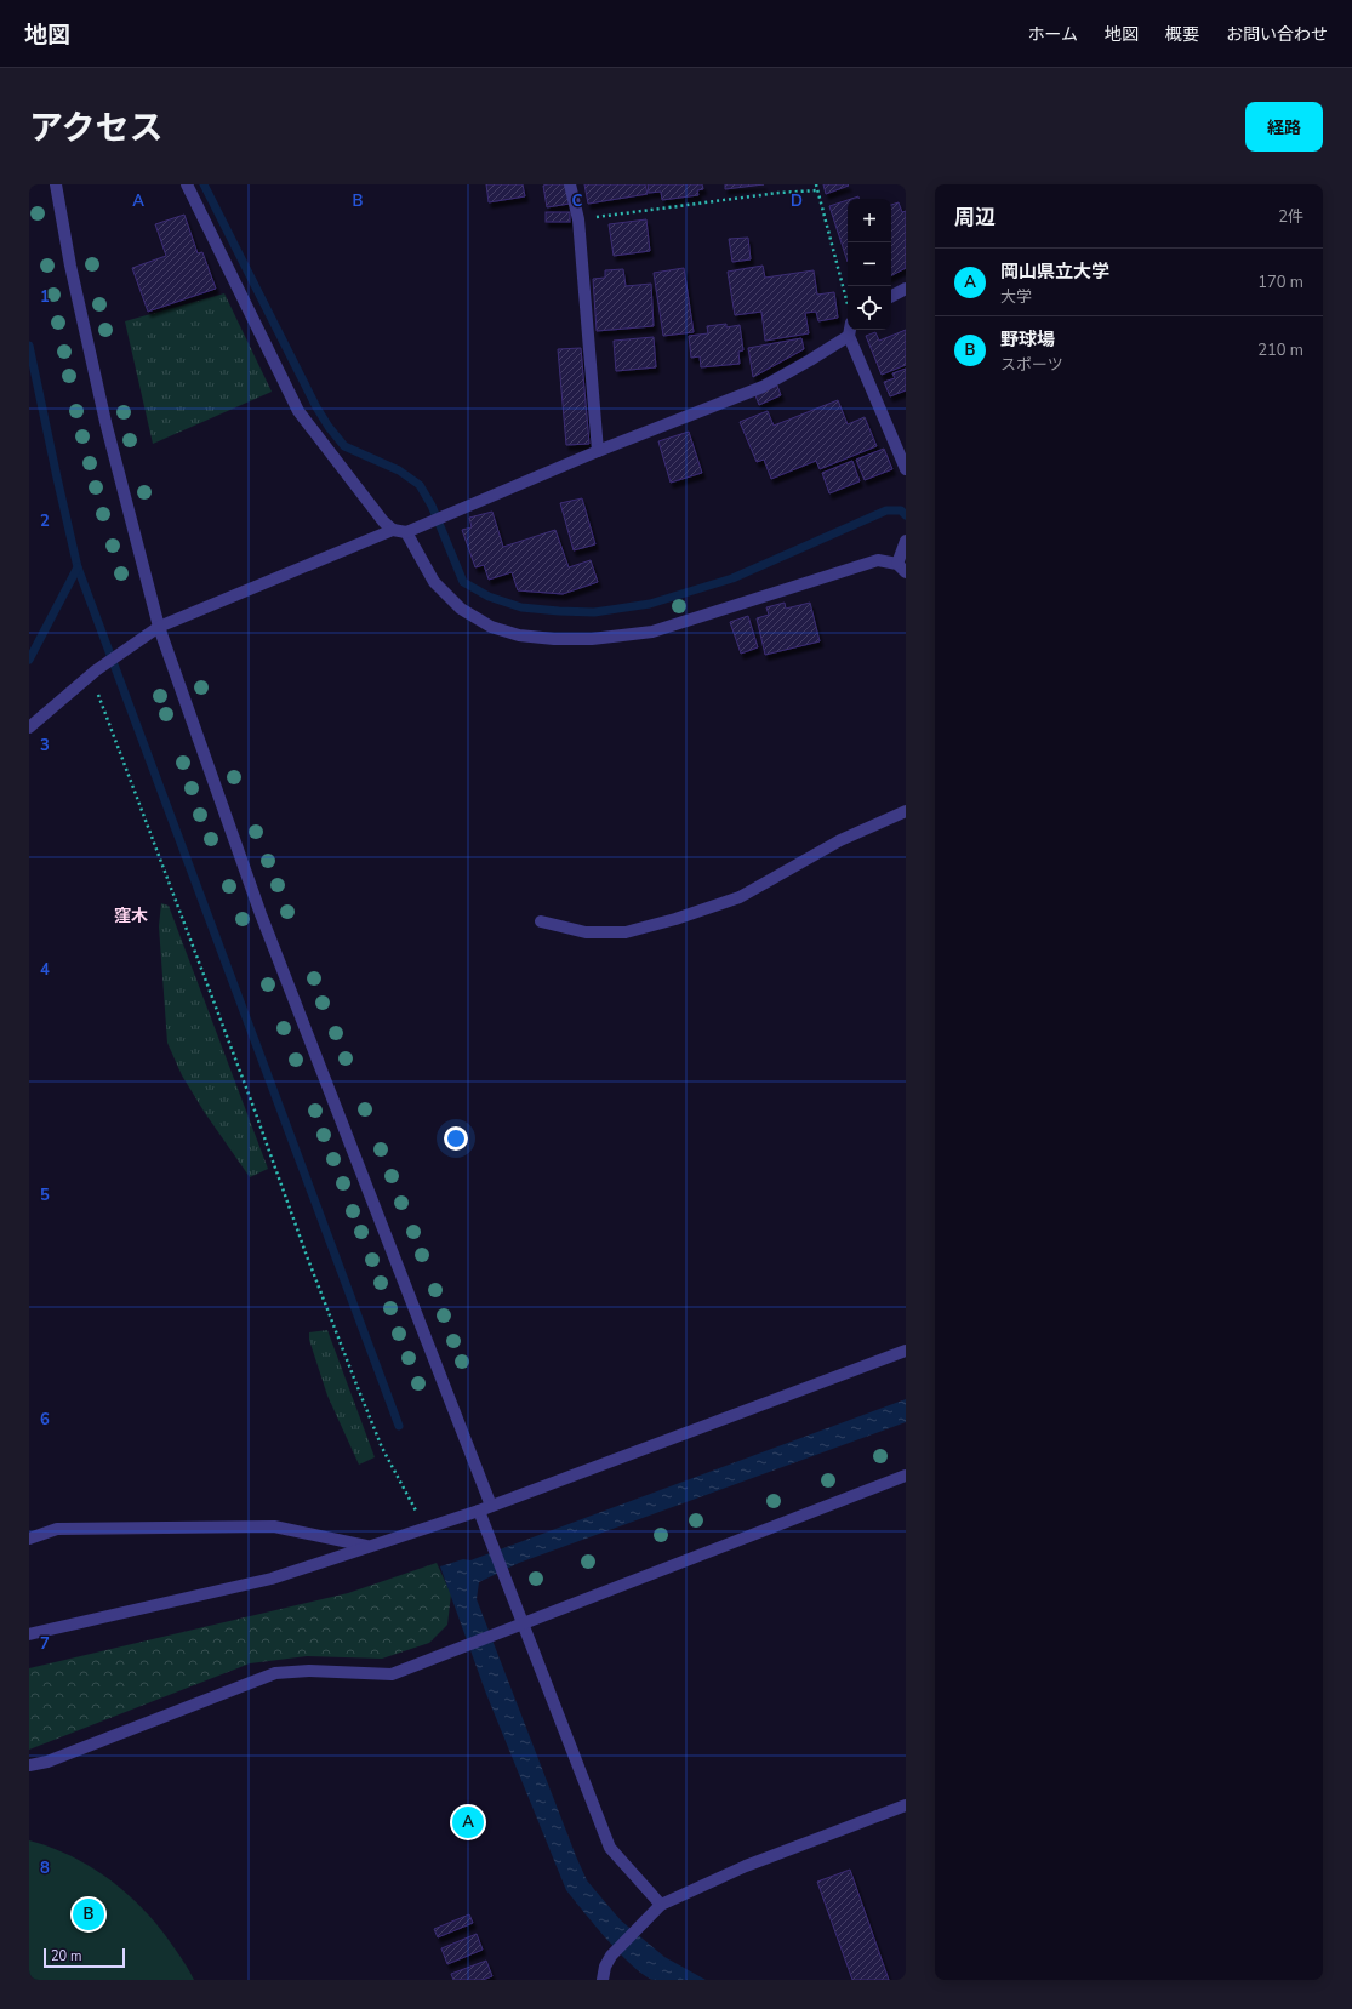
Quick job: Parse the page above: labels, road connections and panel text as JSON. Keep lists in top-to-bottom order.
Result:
{
  "districts": ["窪木"],
  "scale_bar": "20 m",
  "page": {
    "header": "地図",
    "nav": [
      "ホーム",
      "地図",
      "概要",
      "お問い合わせ"
    ],
    "title": "アクセス",
    "buttons": "経路",
    "heading": ["周辺", "2件"],
    "map_buttons": ["+", "−"],
    "list": [
      {
        "mark": "A",
        "name": "岡山県立大学",
        "note": "大学",
        "value": "170 m"
      },
      {
        "mark": "B",
        "name": "野球場",
        "note": "スポーツ",
        "value": "210 m"
      }
    ],
    "pins": ["A", "B"],
    "scale": "20 m"
  },
  "grid": {
    "columns": [
      "A",
      "B",
      "C",
      "D"
    ],
    "rows": [
      "1",
      "2",
      "3",
      "4",
      "5",
      "6",
      "7",
      "8"
    ]
  }
}
